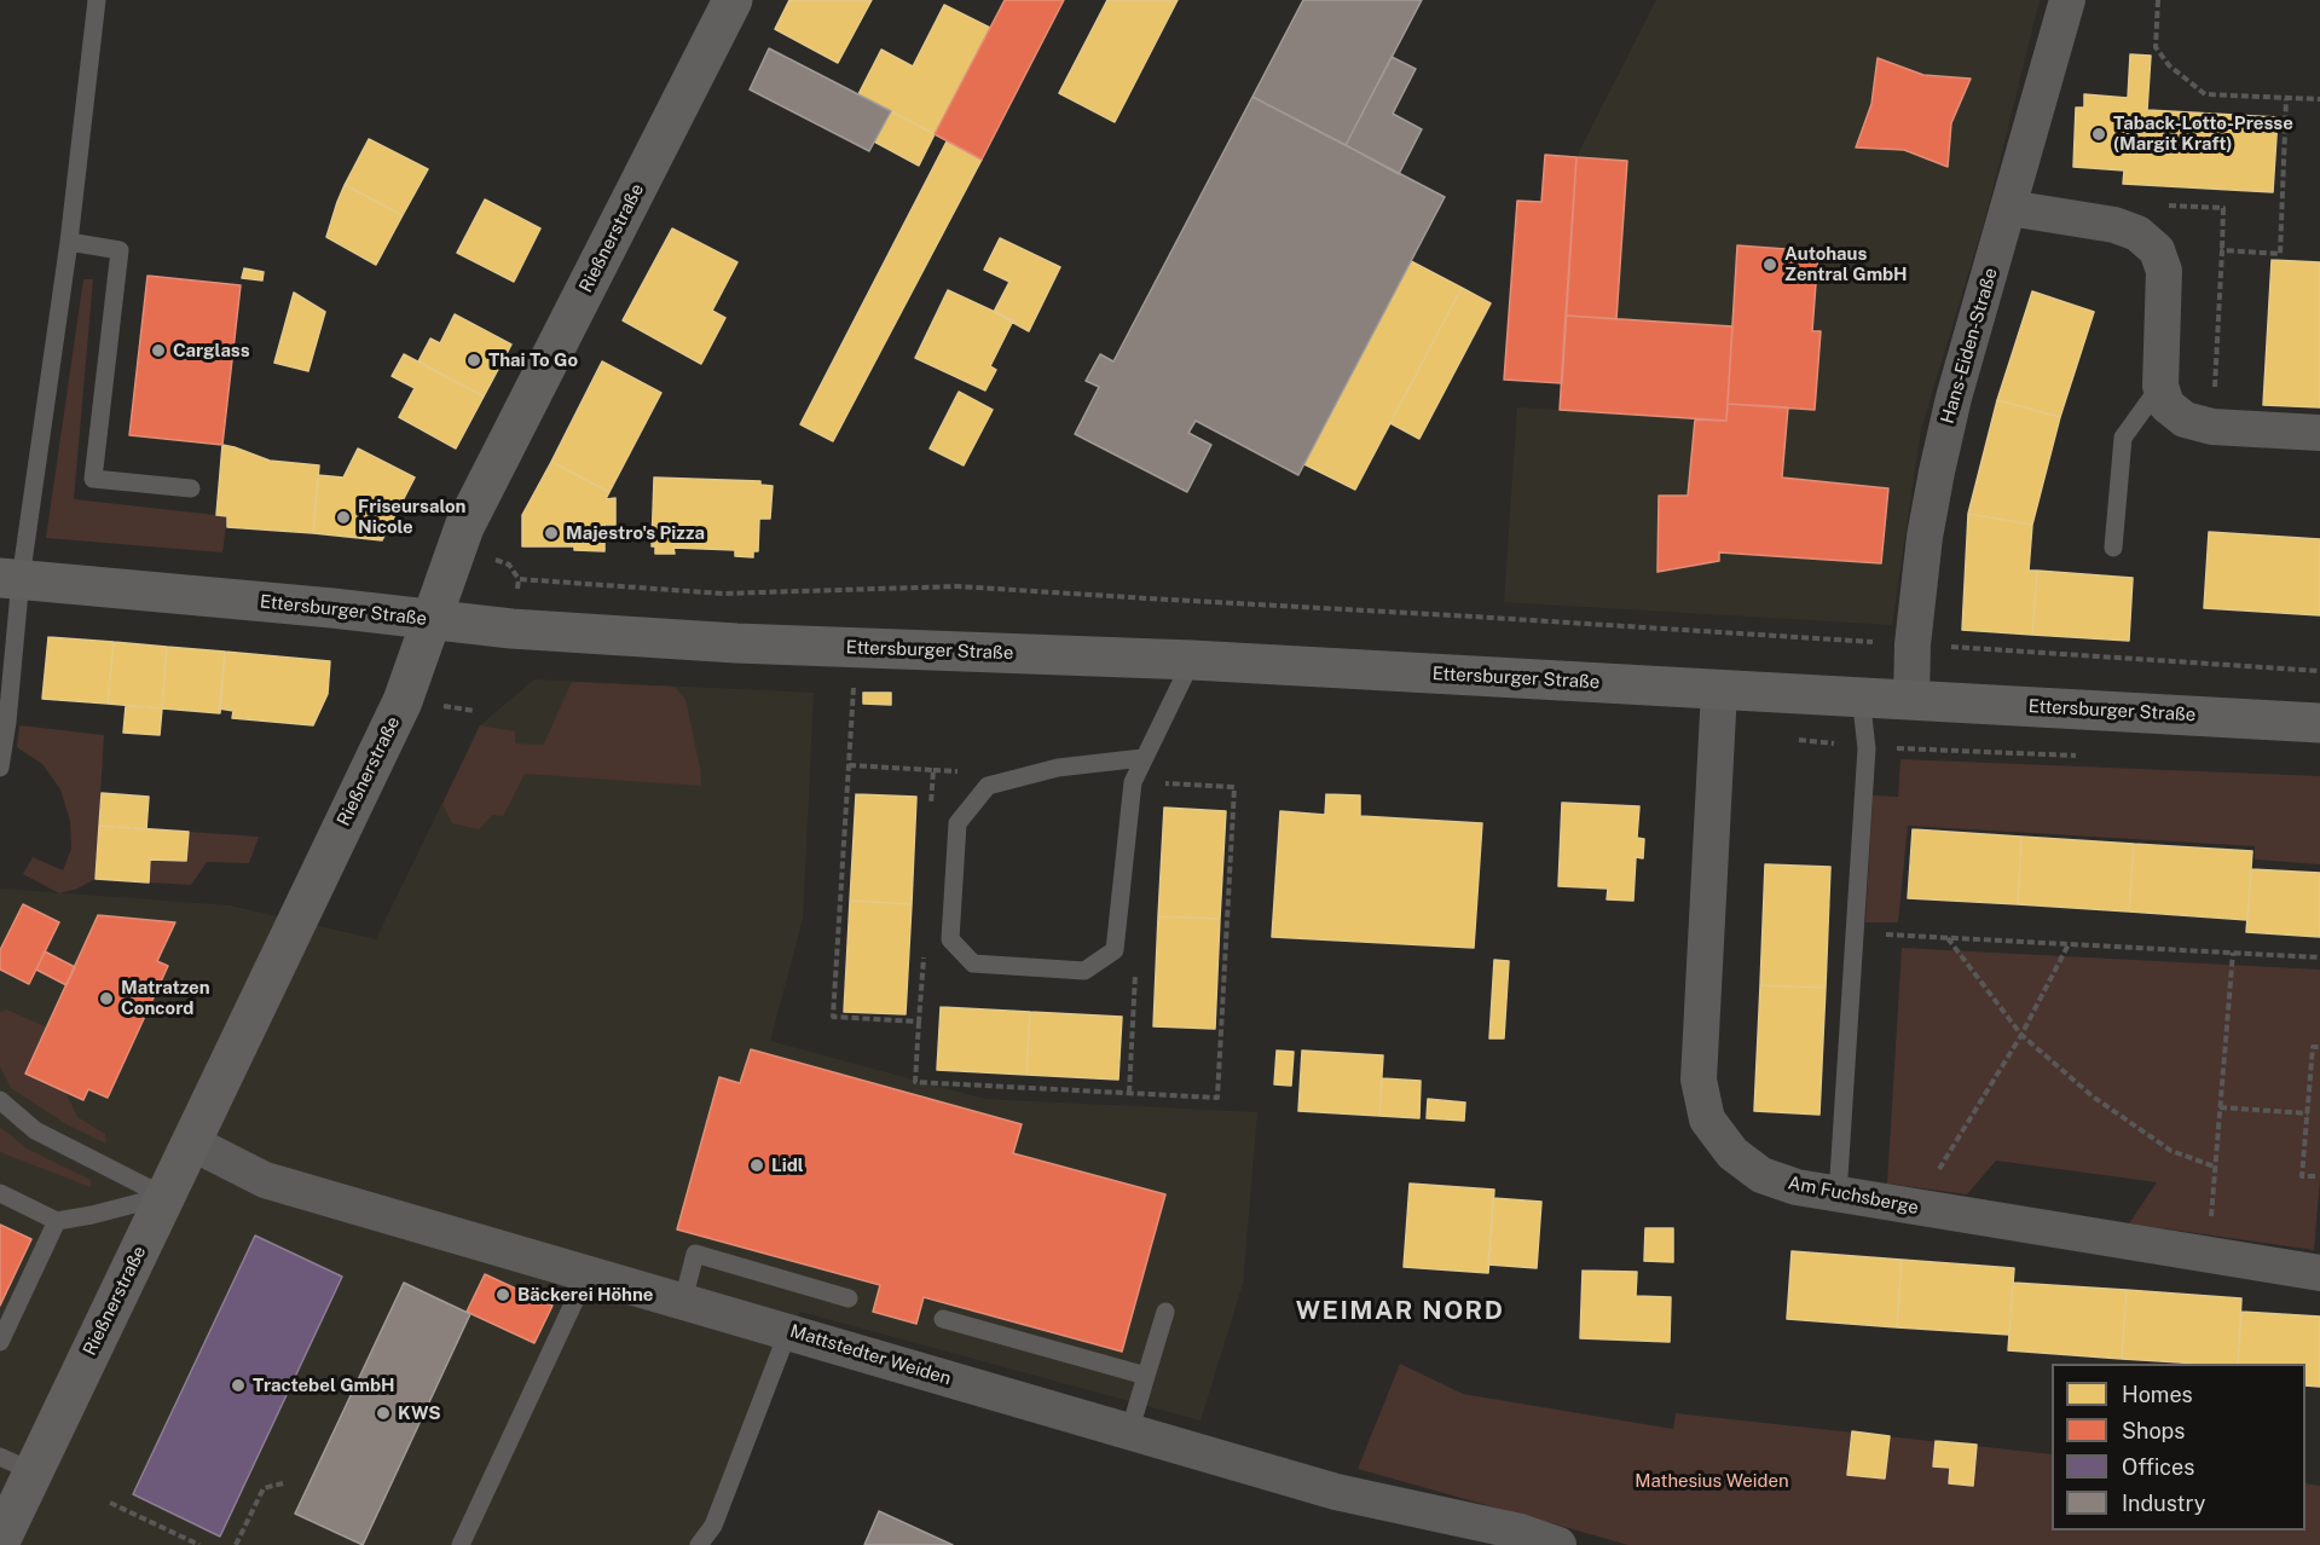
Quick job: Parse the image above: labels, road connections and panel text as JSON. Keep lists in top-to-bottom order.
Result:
{
  "streets": {
    "street": [
      "Rießnerstraße",
      "Hans-Eiden-Straße",
      "Ettersburger Straße",
      "Am Fuchsberge",
      "Mattstedter Weiden"
    ]
  },
  "crossings": [
    ["Rießnerstraße", "Ettersburger Straße"],
    ["Rießnerstraße", "Mattstedter Weiden"],
    ["Hans-Eiden-Straße", "Ettersburger Straße"],
    ["Ettersburger Straße", "Am Fuchsberge"]
  ],
  "districts": ["WEIMAR NORD"],
  "parks": ["Mathesius Weiden"],
  "places": [
    "Taback-Lotto-Presse (Margit Kraft)",
    "Autohaus Zentral GmbH",
    "Carglass",
    "Thai To Go",
    "Friseursalon Nicole",
    "Majestro's Pizza",
    "Matratzen Concord",
    "Lidl",
    "Bäckerei Höhne",
    "Tractebel GmbH",
    "KWS"
  ],
  "legend": [
    "Homes",
    "Shops",
    "Offices",
    "Industry"
  ]
}
